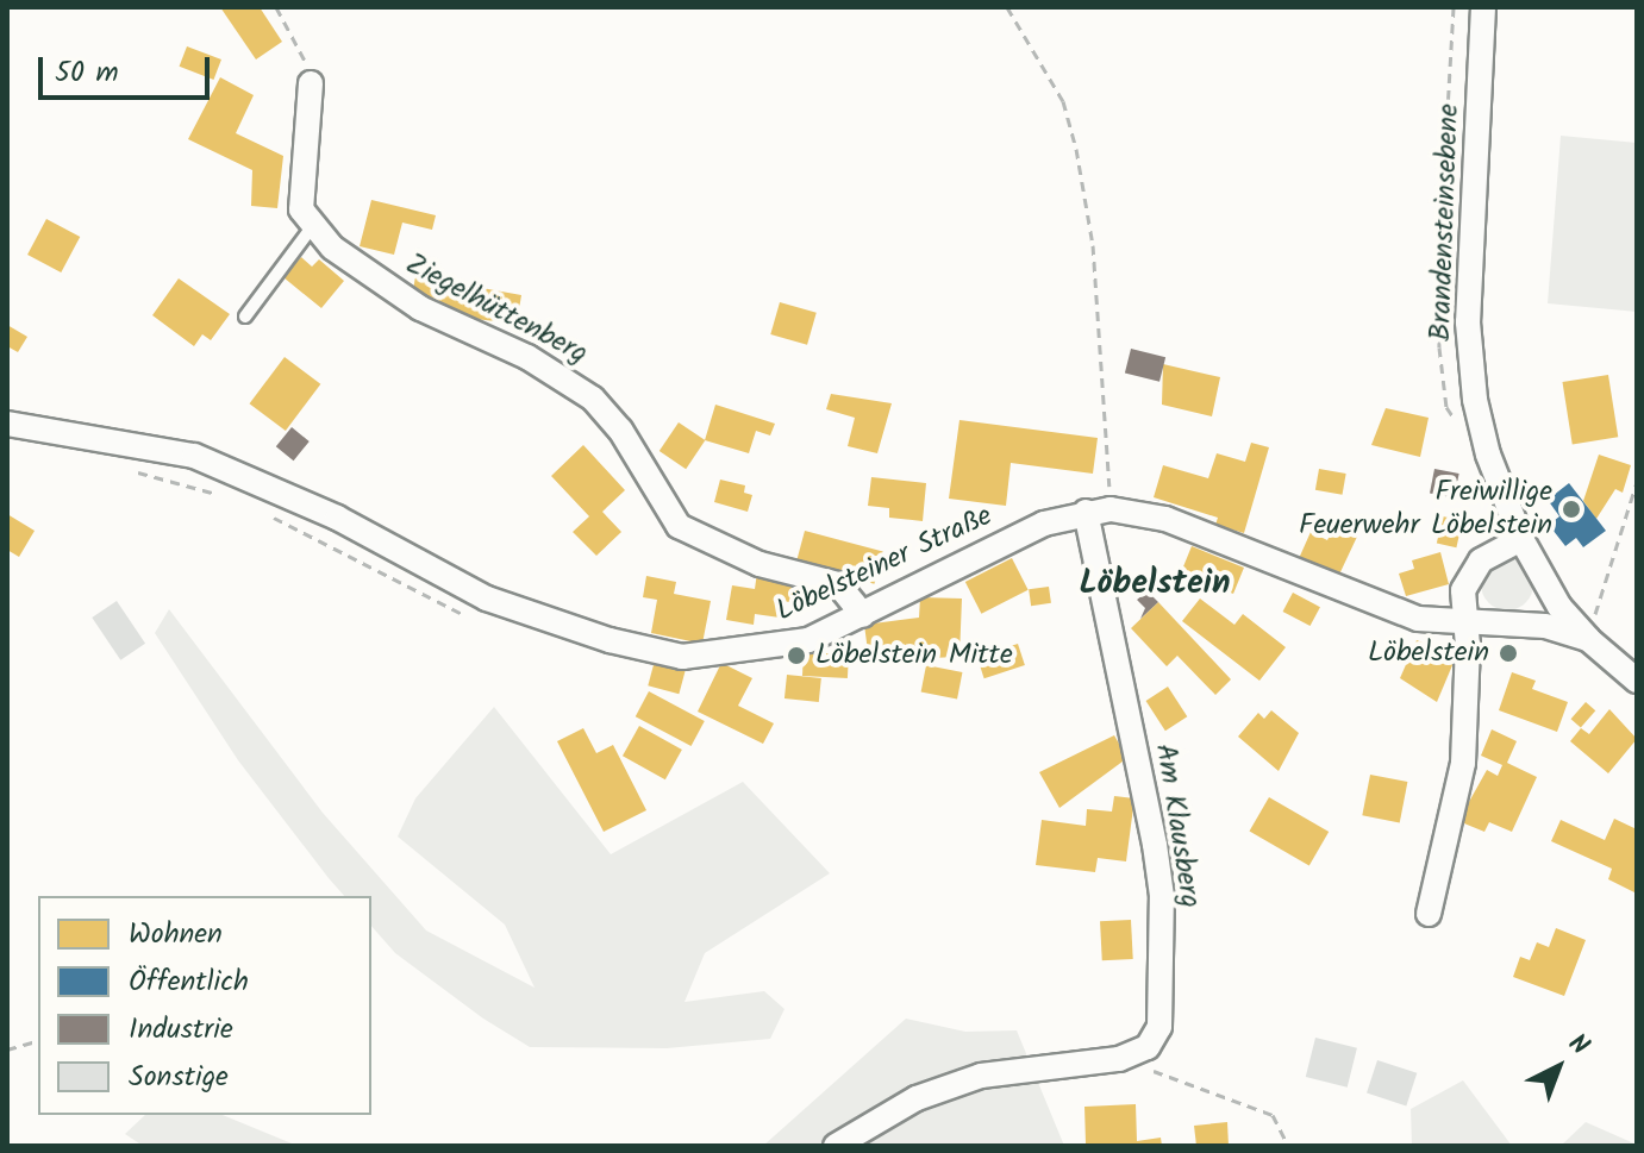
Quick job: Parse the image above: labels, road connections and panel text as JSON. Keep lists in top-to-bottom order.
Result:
{
  "streets": {
    "street": [
      "Brandensteinsebene",
      "Ziegelhüttenberg",
      "Löbelsteiner Straße",
      "Am Klausberg"
    ]
  },
  "crossings": [
    ["Brandensteinsebene", "Löbelsteiner Straße"],
    ["Ziegelhüttenberg", "Löbelsteiner Straße"],
    ["Löbelsteiner Straße", "Am Klausberg"]
  ],
  "districts": ["Löbelstein"],
  "places": ["Freiwillige Feuerwehr Löbelstein", "Löbelstein", "Löbelstein Mitte"],
  "legend": [
    "Wohnen",
    "Öffentlich",
    "Industrie",
    "Sonstige"
  ],
  "scale_bar": "50 m",
  "north": "top right"
}
